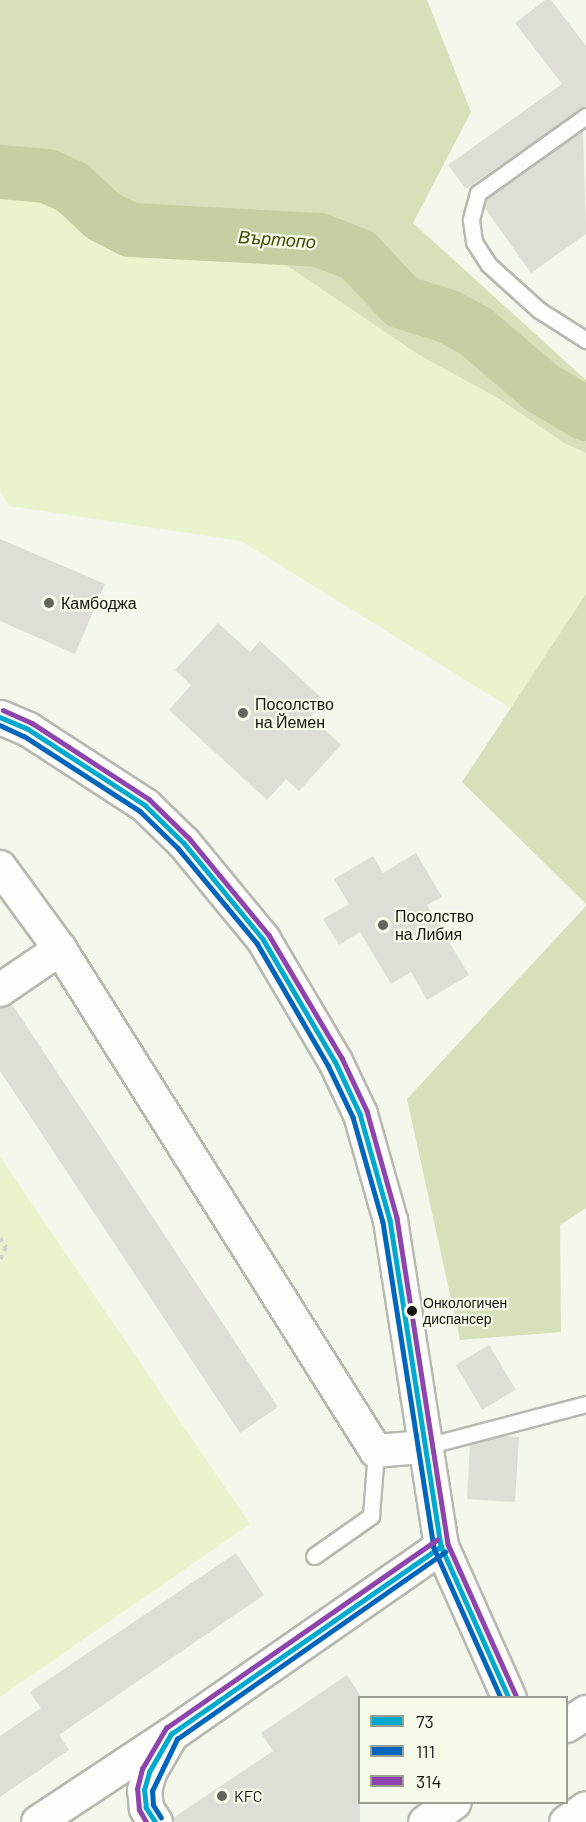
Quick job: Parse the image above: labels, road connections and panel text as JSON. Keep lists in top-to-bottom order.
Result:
{
  "water": ["Въртопо"],
  "places": [
    "Камбоджа",
    "Посолство на Йемен",
    "Посолство на Либия",
    "Онкологичен диспансер",
    "KFC"
  ],
  "lines": ["transit line 314", "transit line 73", "transit line 111"],
  "legend": ["73", "111", "314"]
}
